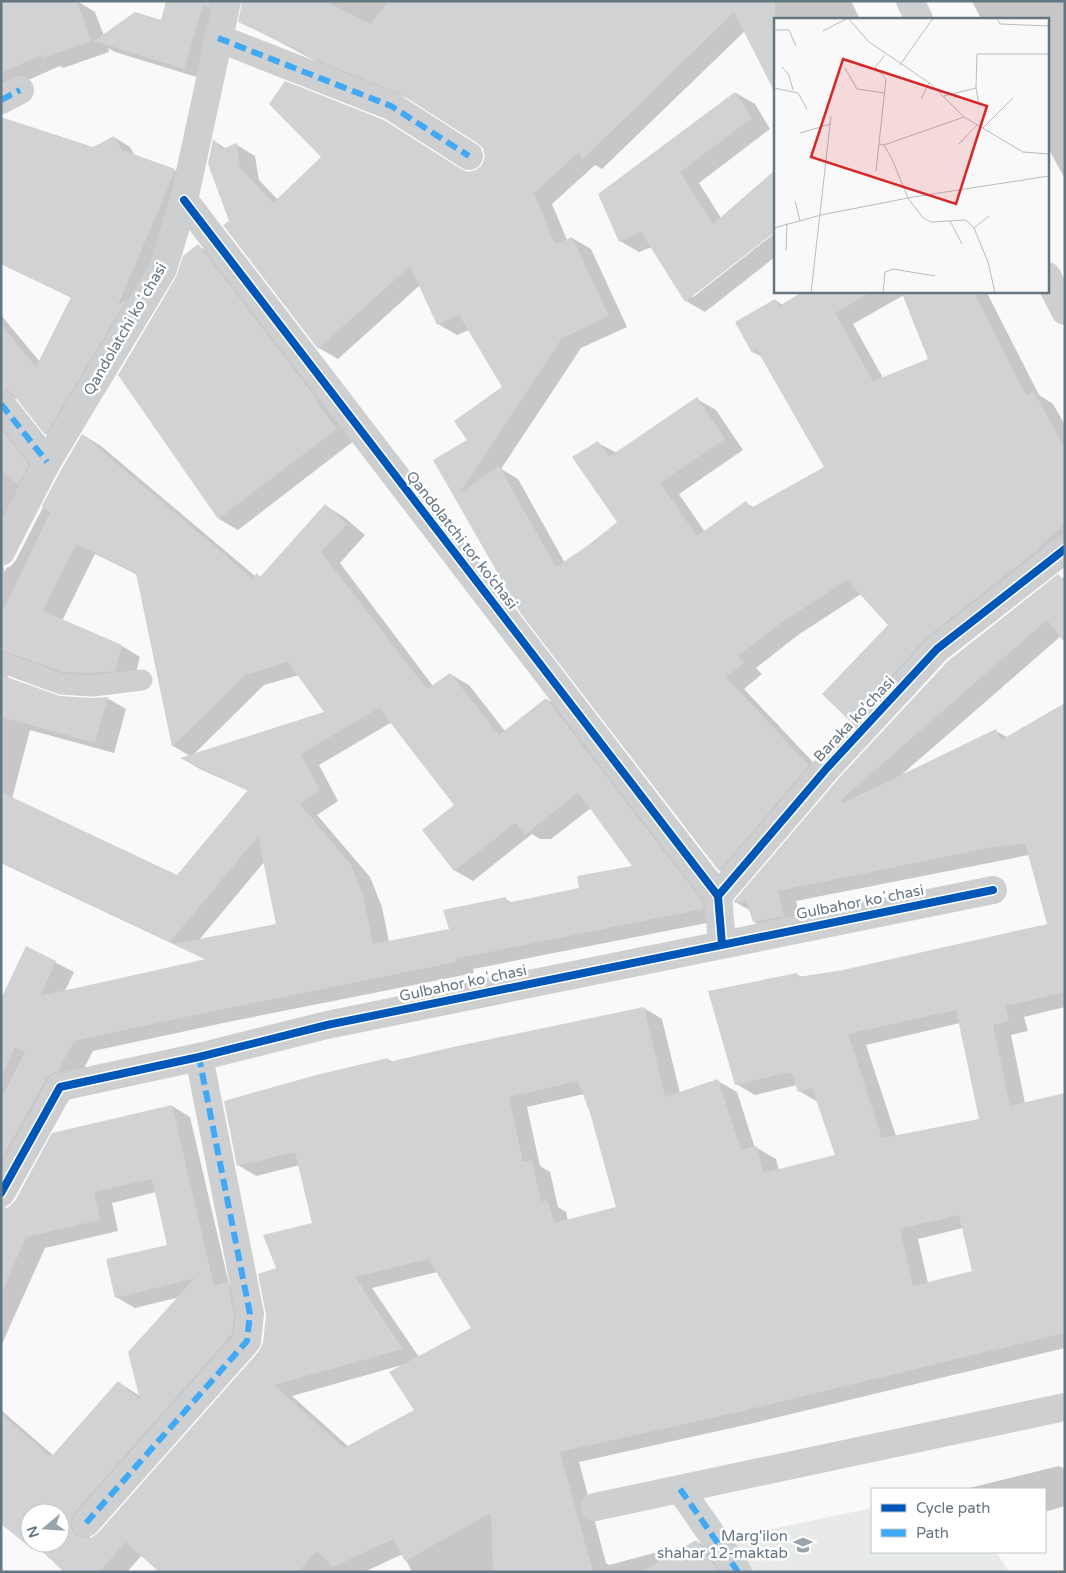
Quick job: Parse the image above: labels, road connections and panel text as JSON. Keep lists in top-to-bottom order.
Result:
{
  "streets": {
    "street": [
      "Qandolatchi koʻchasi",
      "Qandolatchi tor ko‘chasi",
      "Baraka ko'chasi",
      "Gulbahor koʻchasi"
    ]
  },
  "crossings": [
    ["Qandolatchi koʻchasi", "Qandolatchi tor ko‘chasi"],
    ["Qandolatchi tor ko‘chasi", "Baraka ko'chasi"]
  ],
  "places": {
    "school or university": ["Marg'ilon shahar 12-maktab"]
  },
  "legend": ["Cycle path", "Path"],
  "north": "left"
}
